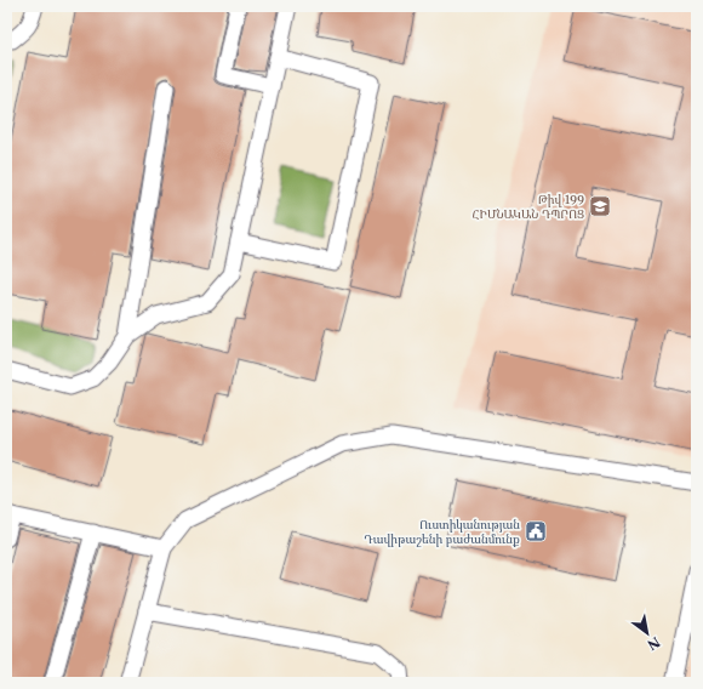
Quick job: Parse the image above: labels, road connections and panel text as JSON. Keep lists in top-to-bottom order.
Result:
{
  "places": {
    "school or university": ["Թիվ 199 ՀԻՄՆԱԿԱՆ ԴՊՐՈՑ"],
    "public building": ["Ուստիկանության Դավիթաշենի բաժանմունք"]
  },
  "north": "bottom right"
}
